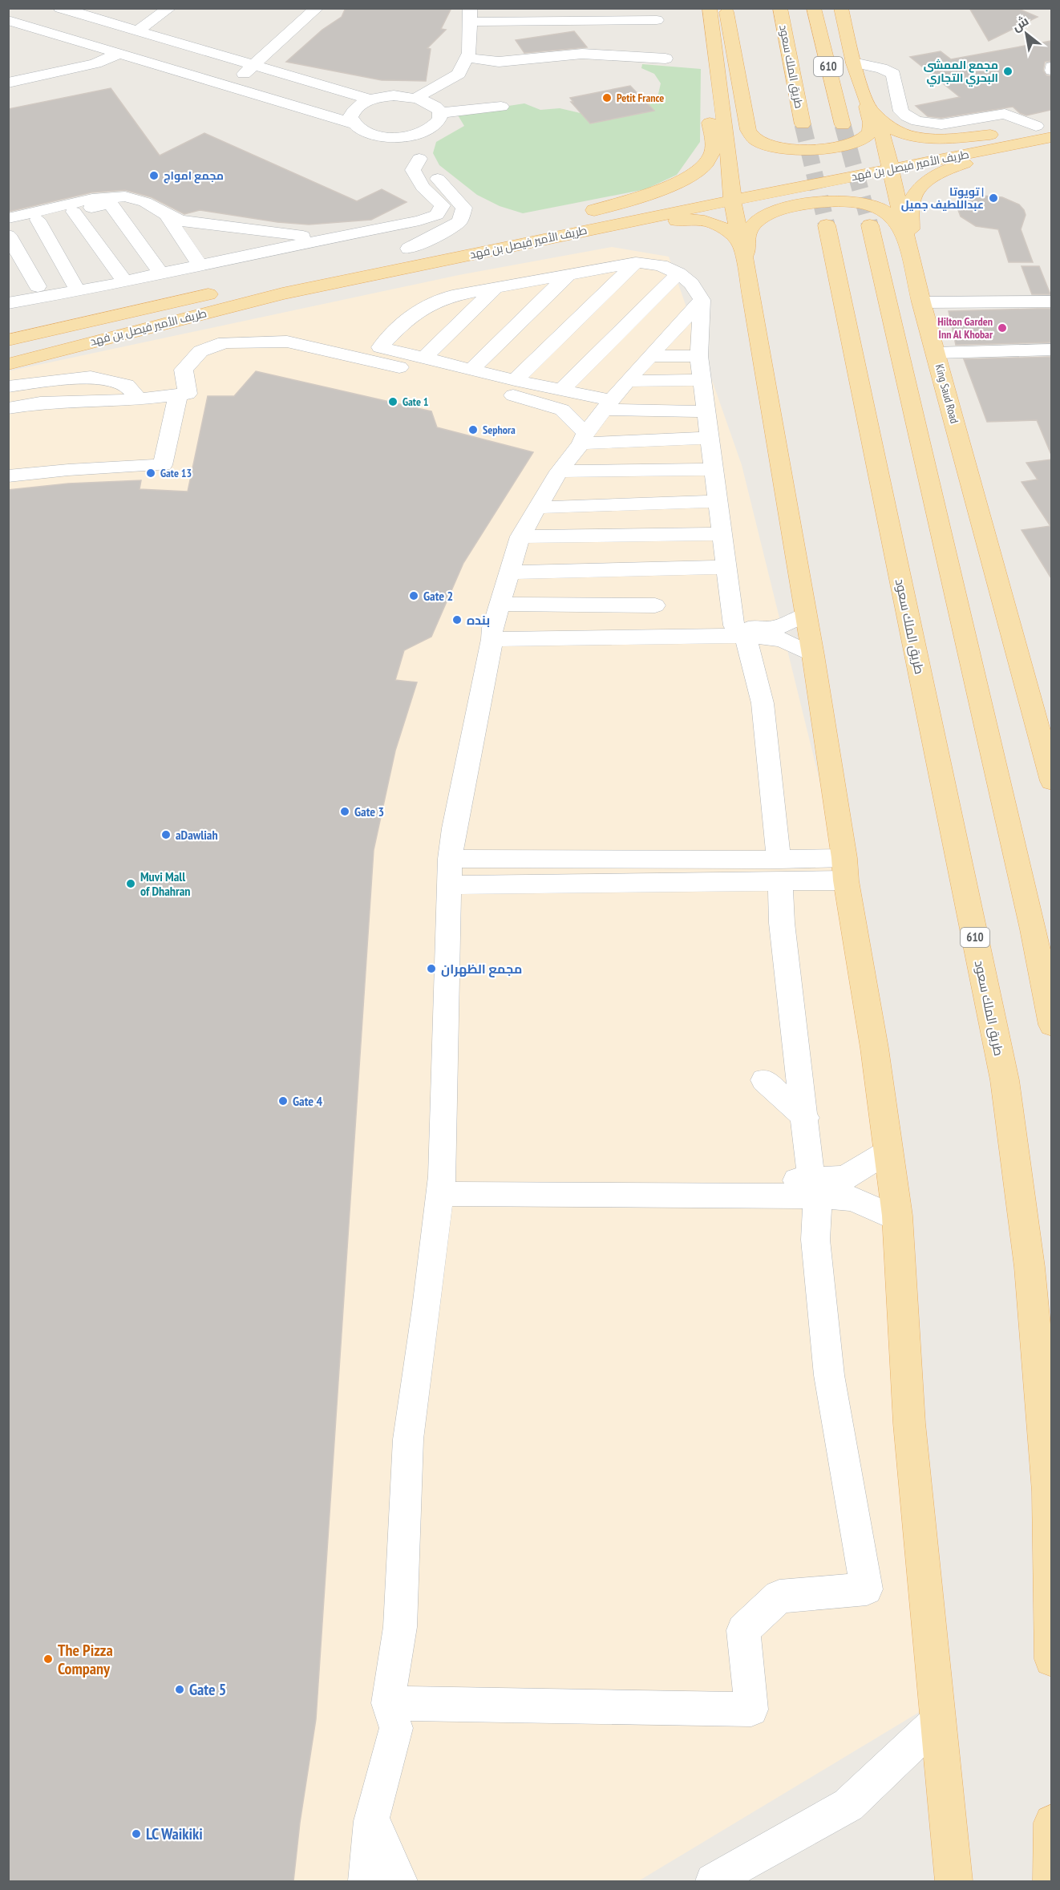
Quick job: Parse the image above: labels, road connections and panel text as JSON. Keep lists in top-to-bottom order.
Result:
{
  "streets": {
    "main road": [
      "طريق الملك سعود",
      "610",
      "طريف الأمير فيصل بن فهد",
      "King Saud Road"
    ]
  },
  "crossings": [
    ["طريف الأمير فيصل بن فهد", "King Saud Road"]
  ],
  "places": [
    "مجمع الممشى البحري التجاري",
    "Petit France",
    "مجمع امواج",
    "تويوتا | عبداللطيف جميل",
    "Hilton Garden Inn Al Khobar",
    "Gate 1",
    "Sephora",
    "Gate 13",
    "Gate 2",
    "بنده",
    "Gate 3",
    "aDawliah",
    "Muvi Mall of Dhahran",
    "مجمع الظهران",
    "Gate 4",
    "The Pizza Company",
    "Gate 5",
    "LC Waikiki"
  ],
  "north": "top left"
}
